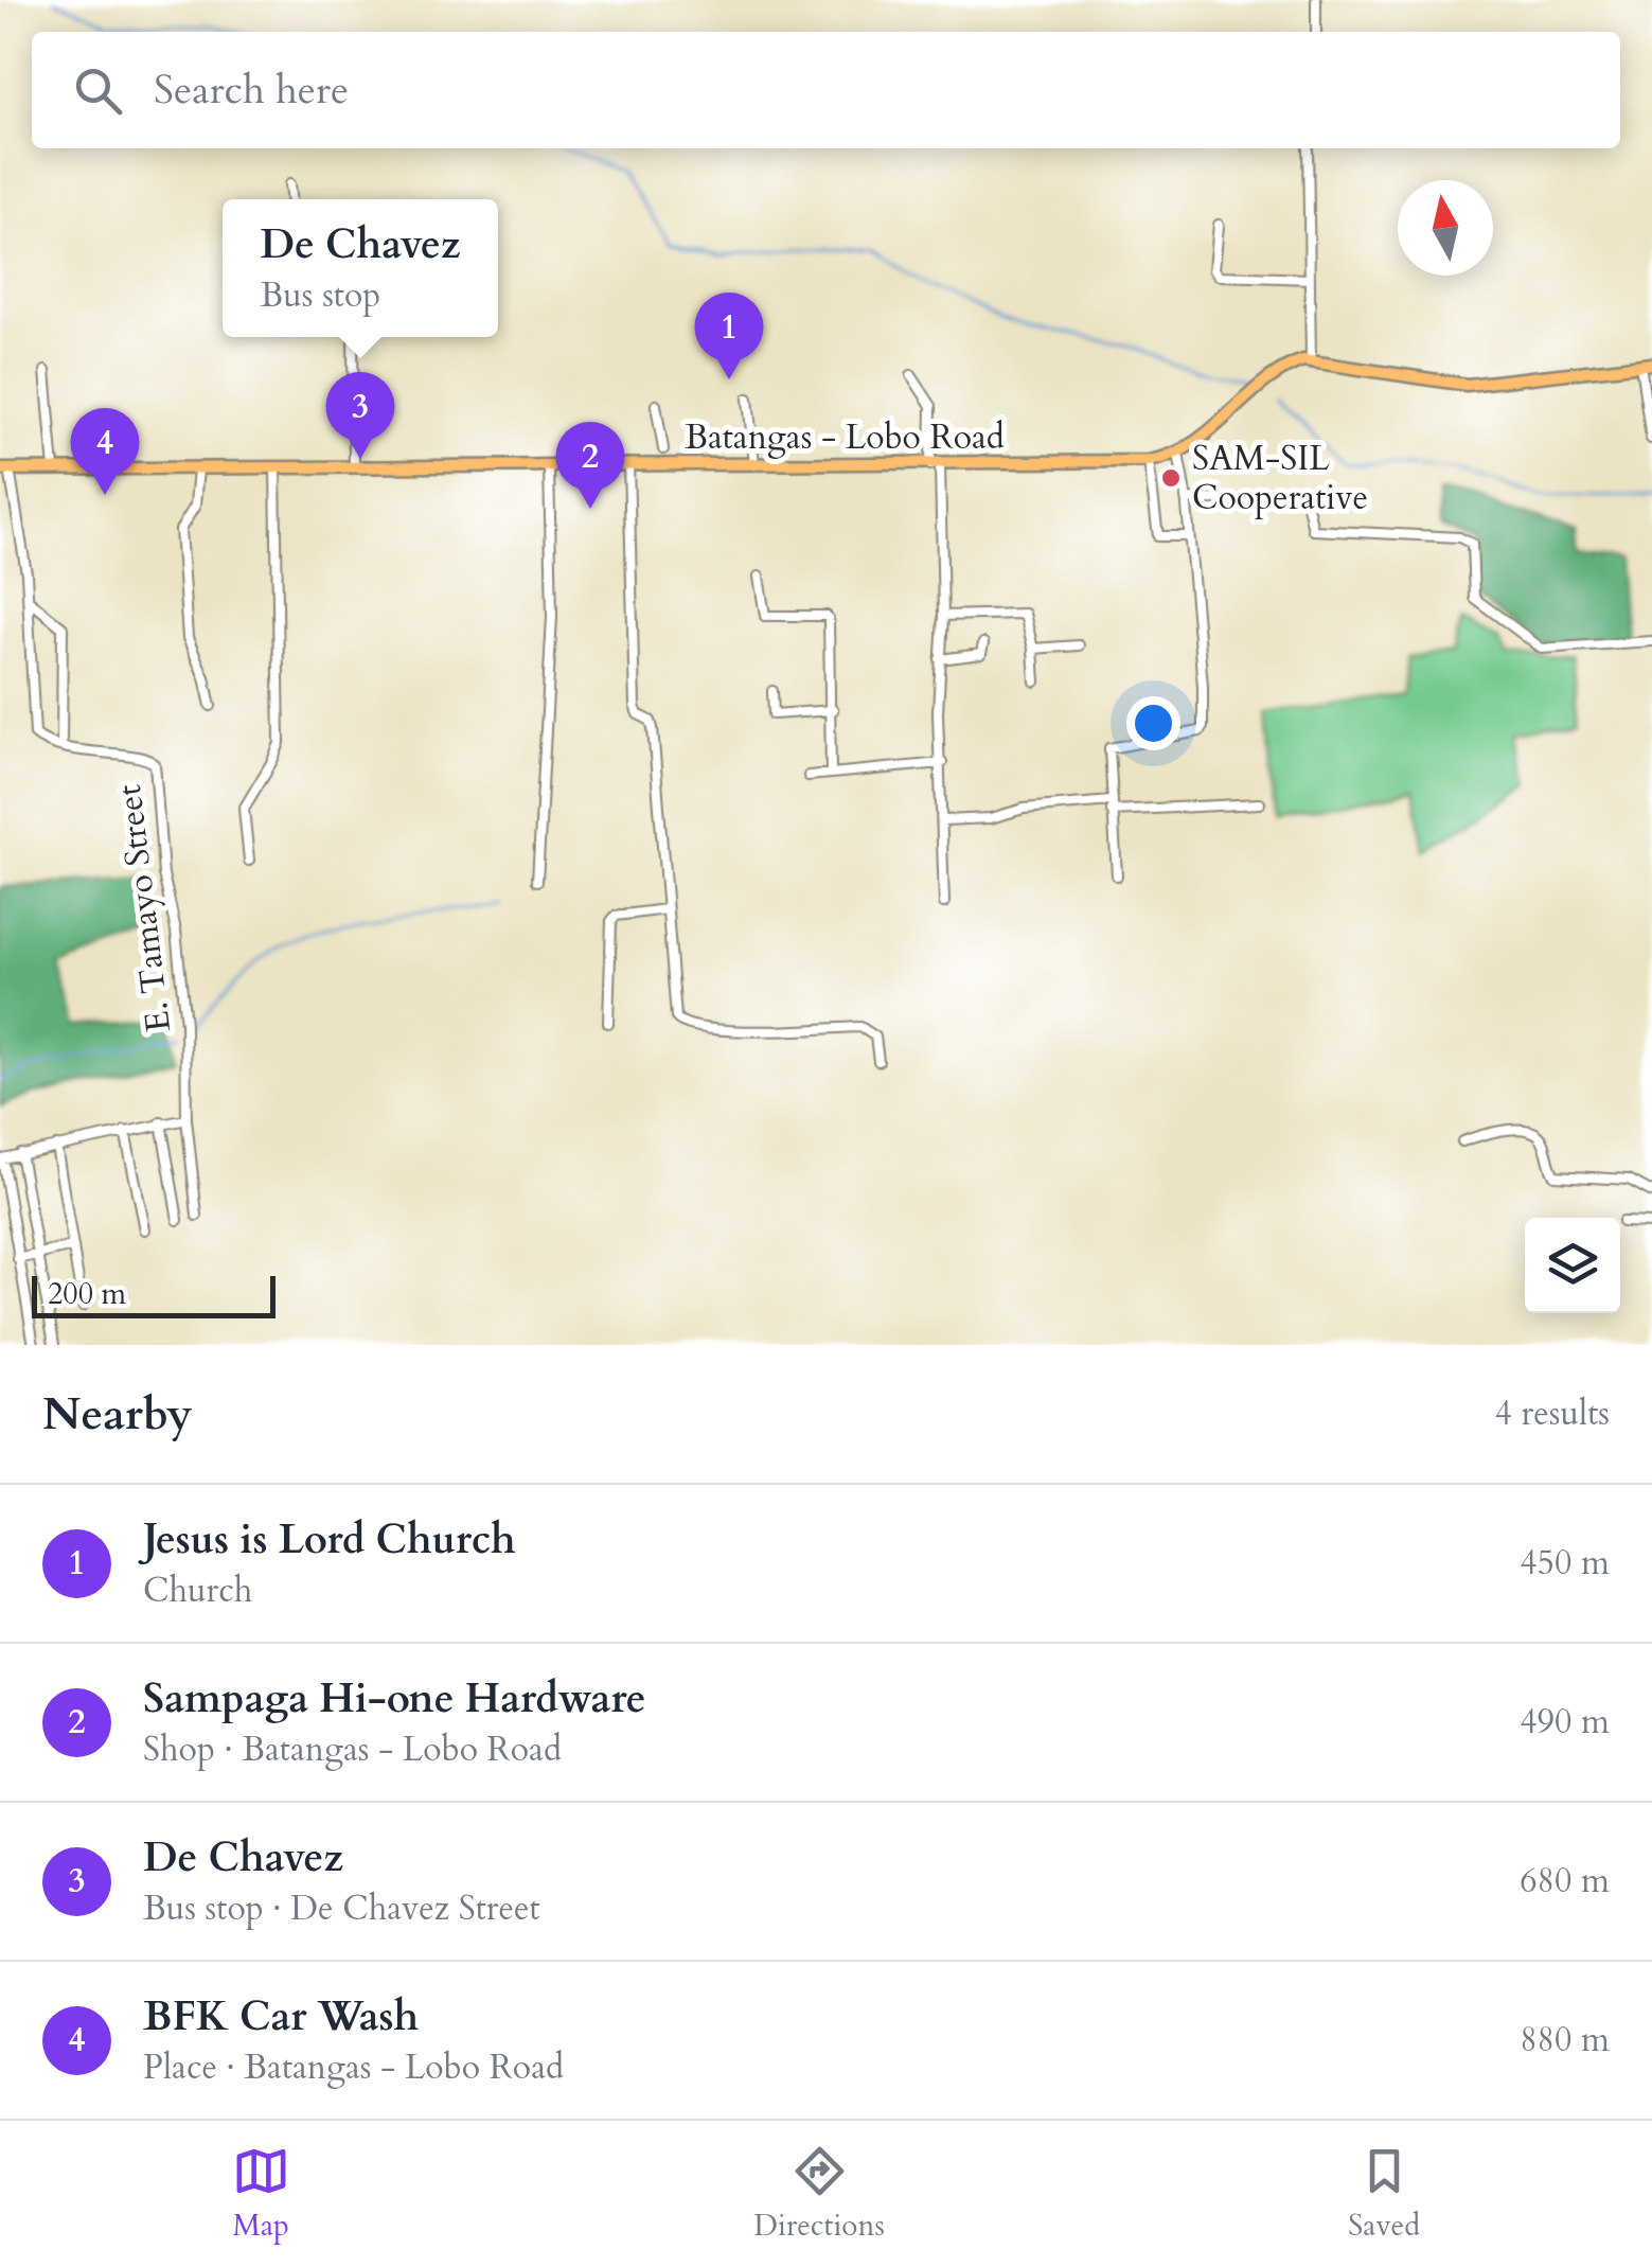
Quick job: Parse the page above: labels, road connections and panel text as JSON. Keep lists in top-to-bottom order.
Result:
{
  "streets": {
    "main road": ["Batangas - Lobo Road"],
    "street": ["E. Tamayo Street"]
  },
  "places": ["SAM-SIL Cooperative"],
  "scale_bar": "200 m",
  "north": "top",
  "page": {
    "search": "Search here",
    "popup": ["De Chavez", "Bus stop"],
    "pins": [
      "1",
      "3",
      "4",
      "2"
    ],
    "scale": "200 m",
    "heading": ["Nearby", "4 results"],
    "list": [
      {
        "mark": "1",
        "name": "Jesus is Lord Church",
        "note": "Church",
        "value": "450 m"
      },
      {
        "mark": "2",
        "name": "Sampaga Hi-one Hardware",
        "note": "Shop · Batangas - Lobo Road",
        "value": "490 m"
      },
      {
        "mark": "3",
        "name": "De Chavez",
        "note": "Bus stop · De Chavez Street",
        "value": "680 m"
      },
      {
        "mark": "4",
        "name": "BFK Car Wash",
        "note": "Place · Batangas - Lobo Road",
        "value": "880 m"
      }
    ],
    "nav": ["Map", "Directions", "Saved"]
  }
}
